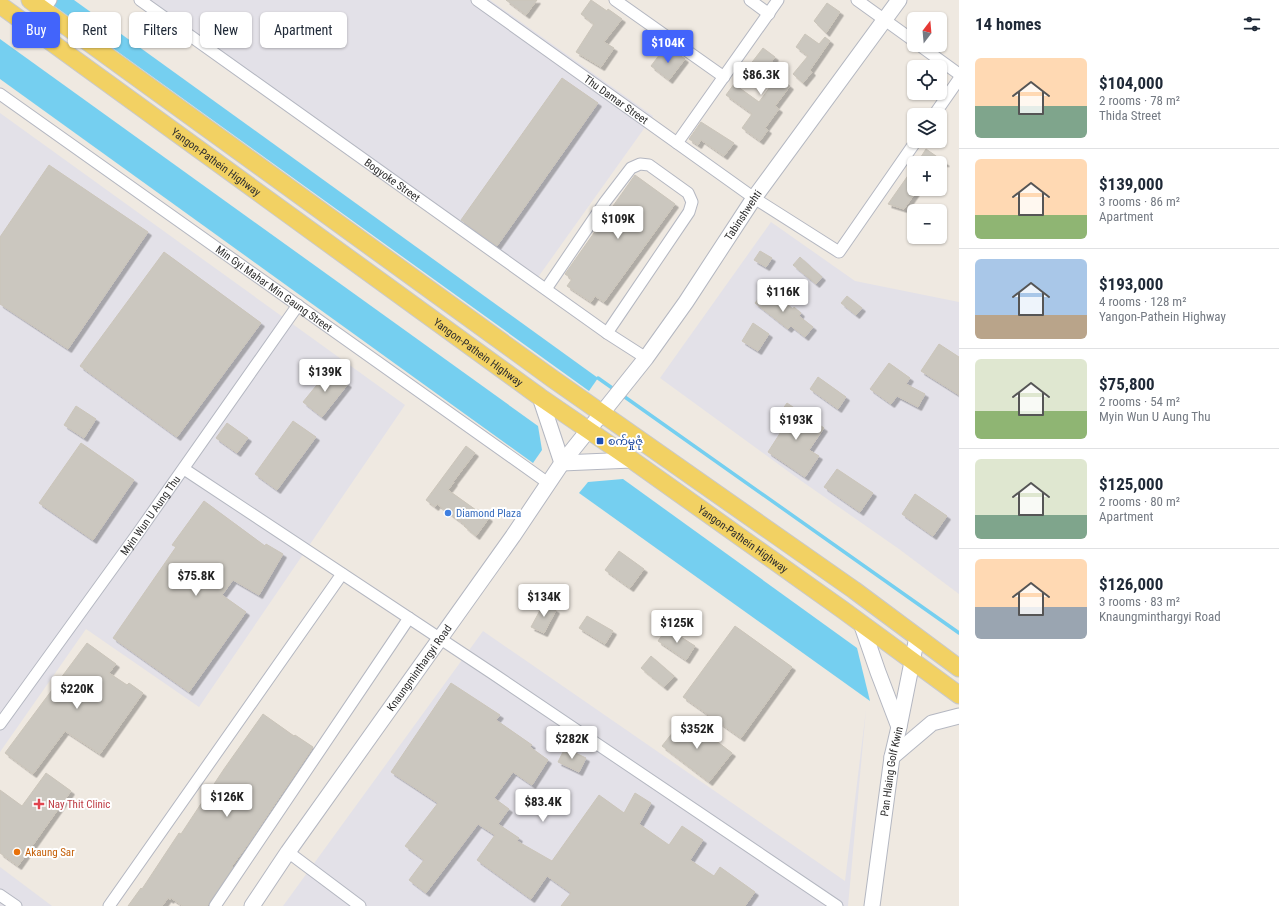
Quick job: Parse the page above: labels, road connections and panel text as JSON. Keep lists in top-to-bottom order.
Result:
{
  "streets": {
    "main road": ["Yangon-Pathein Highway"],
    "street": [
      "Thu Damar Street",
      "Bogyoke Street",
      "Tabinshwehti",
      "Min Gyi Mahar Min Gaung Street",
      "Myin Wun U Aung Thu",
      "Knaungminthargyi Road",
      "Pan Hlaing Golf Kwin"
    ]
  },
  "crossings": [
    ["Thu Damar Street", "Tabinshwehti"],
    ["Yangon-Pathein Highway", "Tabinshwehti"],
    ["Yangon-Pathein Highway", "Knaungminthargyi Road"],
    ["Yangon-Pathein Highway", "Pan Hlaing Golf Kwin"],
    ["Bogyoke Street", "Tabinshwehti"],
    ["Tabinshwehti", "Knaungminthargyi Road"],
    ["Min Gyi Mahar Min Gaung Street", "Myin Wun U Aung Thu"],
    ["Min Gyi Mahar Min Gaung Street", "Knaungminthargyi Road"]
  ],
  "places": {
    "transit": ["စက်မှုဇုံ"],
    "other": ["Diamond Plaza", "Akaung Sar"],
    "health": ["Nay Thit Clinic"]
  },
  "north": "top",
  "page": {
    "heading": "14 homes",
    "map_buttons": ["+", "−"],
    "chip": [
      "Buy",
      "Rent",
      "Filters",
      "New",
      "Apartment"
    ],
    "price": [
      "$104K",
      "$86.3K",
      "$109K",
      "$116K",
      "$139K",
      "$193K",
      "$75.8K",
      "$134K",
      "$125K",
      "$220K",
      "$352K",
      "$282K",
      "$126K",
      "$83.4K"
    ],
    "list": [
      {
        "name": "$104,000",
        "note": "2 rooms · 78 m² · Thida Street"
      },
      {
        "name": "$139,000",
        "note": "3 rooms · 86 m² · Apartment"
      },
      {
        "name": "$193,000",
        "note": "4 rooms · 128 m² · Yangon-Pathein Highway"
      },
      {
        "name": "$75,800",
        "note": "2 rooms · 54 m² · Myin Wun U Aung Thu"
      },
      {
        "name": "$125,000",
        "note": "2 rooms · 80 m² · Apartment"
      },
      {
        "name": "$126,000",
        "note": "3 rooms · 83 m² · Knaungminthargyi Road"
      }
    ]
  }
}
